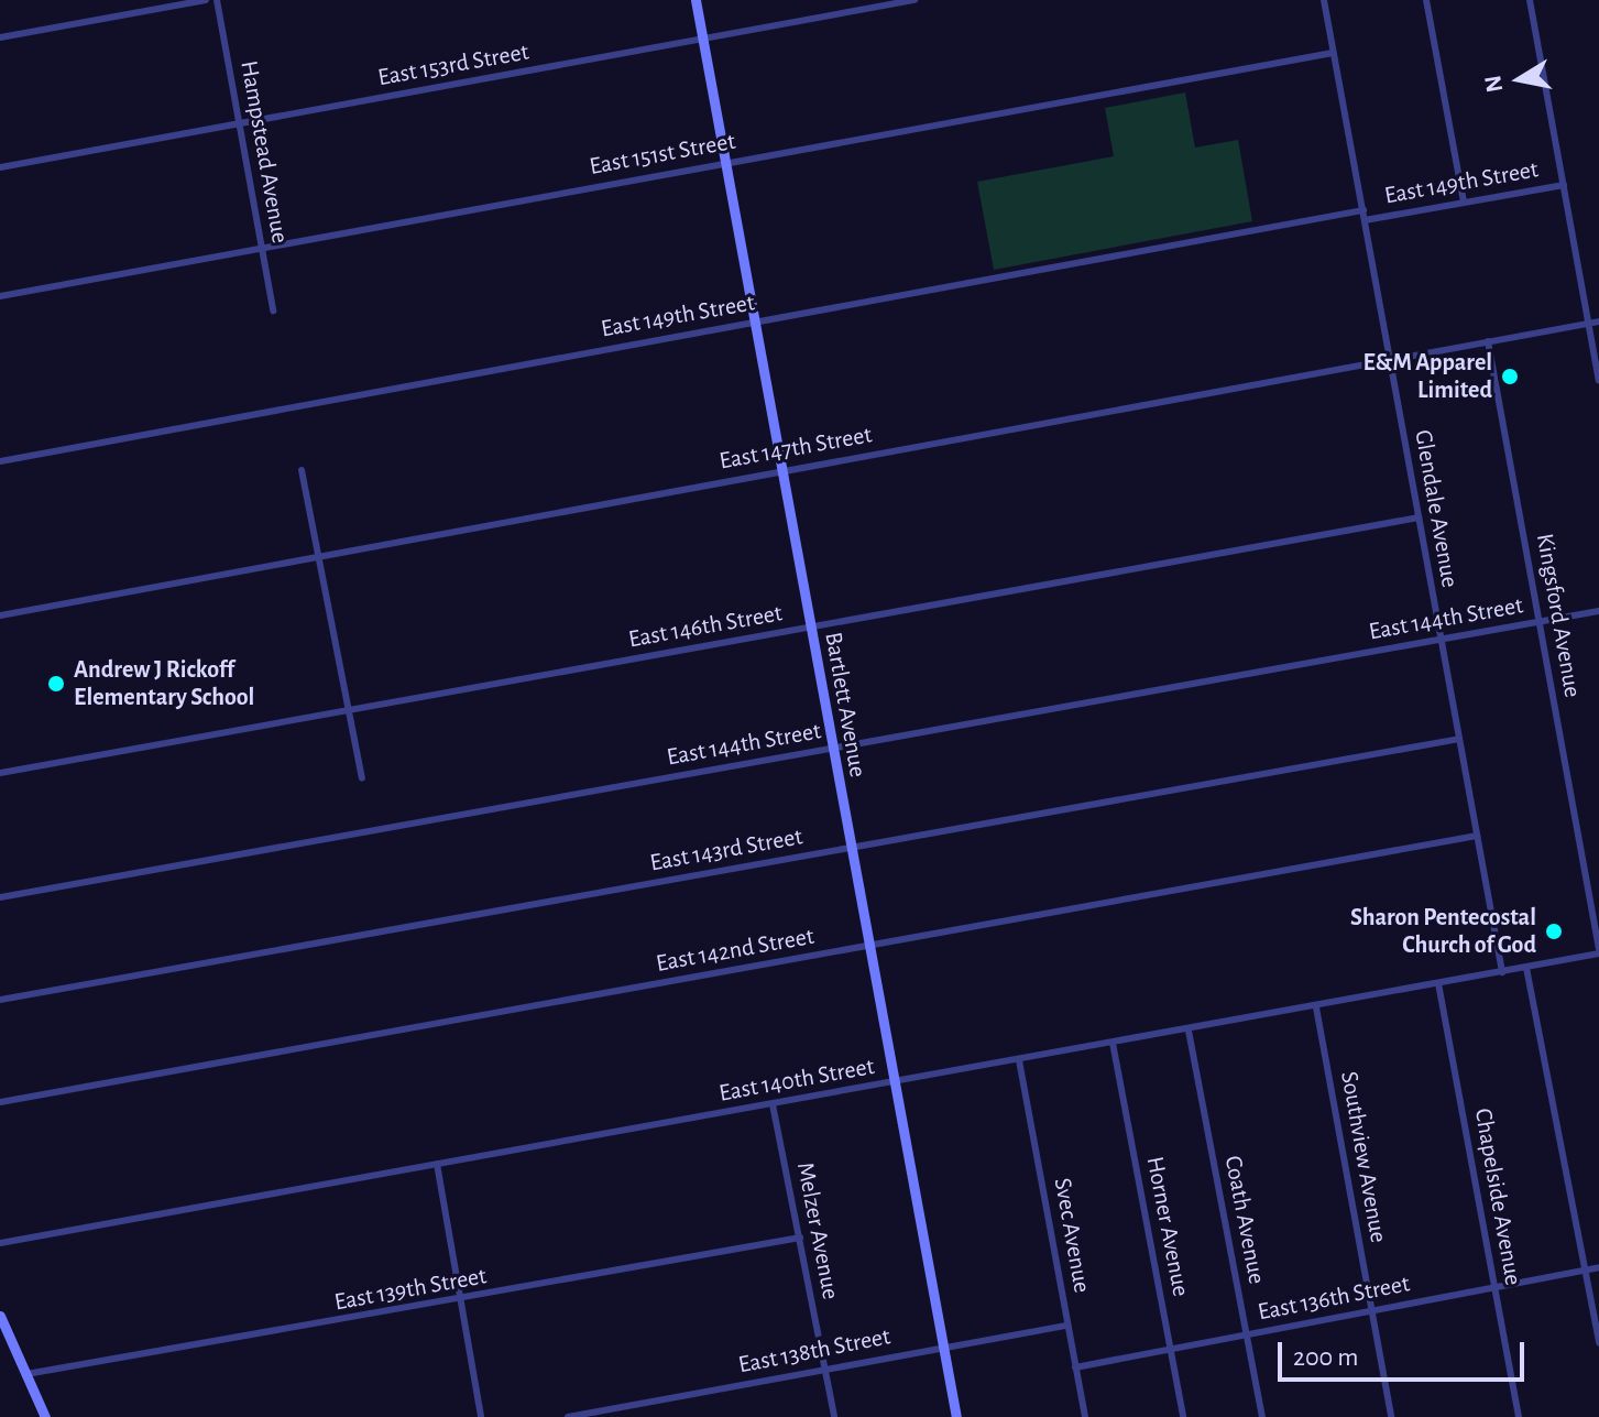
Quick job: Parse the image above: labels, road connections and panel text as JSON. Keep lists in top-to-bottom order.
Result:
{
  "streets": {
    "street": [
      "East 153rd Street",
      "Hampstead Avenue",
      "East 151st Street",
      "East 149th Street",
      "East 147th Street",
      "Glendale Avenue",
      "Kingsford Avenue",
      "East 144th Street",
      "East 146th Street",
      "Bartlett Avenue",
      "East 143rd Street",
      "East 142nd Street",
      "East 140th Street",
      "Southview Avenue",
      "Chapelside Avenue",
      "Coath Avenue",
      "Horner Avenue",
      "Melzer Avenue",
      "Svec Avenue",
      "East 139th Street",
      "East 136th Street",
      "East 138th Street"
    ]
  },
  "crossings": [
    ["East 153rd Street", "Hampstead Avenue"],
    ["East 153rd Street", "Bartlett Avenue"],
    ["Hampstead Avenue", "East 151st Street"],
    ["East 151st Street", "Glendale Avenue"],
    ["East 151st Street", "Bartlett Avenue"],
    ["East 149th Street", "Glendale Avenue"],
    ["East 149th Street", "Bartlett Avenue"],
    ["East 147th Street", "Glendale Avenue"],
    ["East 147th Street", "Kingsford Avenue"],
    ["East 147th Street", "Bartlett Avenue"],
    ["Glendale Avenue", "East 144th Street"],
    ["Glendale Avenue", "East 146th Street"],
    ["Glendale Avenue", "East 143rd Street"],
    ["Glendale Avenue", "East 142nd Street"],
    ["Glendale Avenue", "East 140th Street"],
    ["Kingsford Avenue", "East 144th Street"],
    ["Kingsford Avenue", "East 140th Street"],
    ["East 144th Street", "Bartlett Avenue"],
    ["East 146th Street", "Bartlett Avenue"],
    ["Bartlett Avenue", "East 143rd Street"],
    ["Bartlett Avenue", "East 142nd Street"],
    ["Bartlett Avenue", "East 140th Street"],
    ["Bartlett Avenue", "East 138th Street"],
    ["East 140th Street", "Southview Avenue"],
    ["East 140th Street", "Chapelside Avenue"],
    ["East 140th Street", "Coath Avenue"],
    ["East 140th Street", "Horner Avenue"],
    ["East 140th Street", "Melzer Avenue"],
    ["East 140th Street", "Svec Avenue"],
    ["Southview Avenue", "East 136th Street"],
    ["Chapelside Avenue", "East 136th Street"],
    ["Coath Avenue", "East 136th Street"],
    ["Horner Avenue", "East 136th Street"],
    ["Melzer Avenue", "East 139th Street"],
    ["Melzer Avenue", "East 138th Street"],
    ["Svec Avenue", "East 136th Street"],
    ["Svec Avenue", "East 138th Street"]
  ],
  "places": ["E&M Apparel Limited", "Andrew J Rickoff Elementary School", "Sharon Pentecostal Church of God"],
  "scale_bar": "200 m",
  "north": "left"
}
